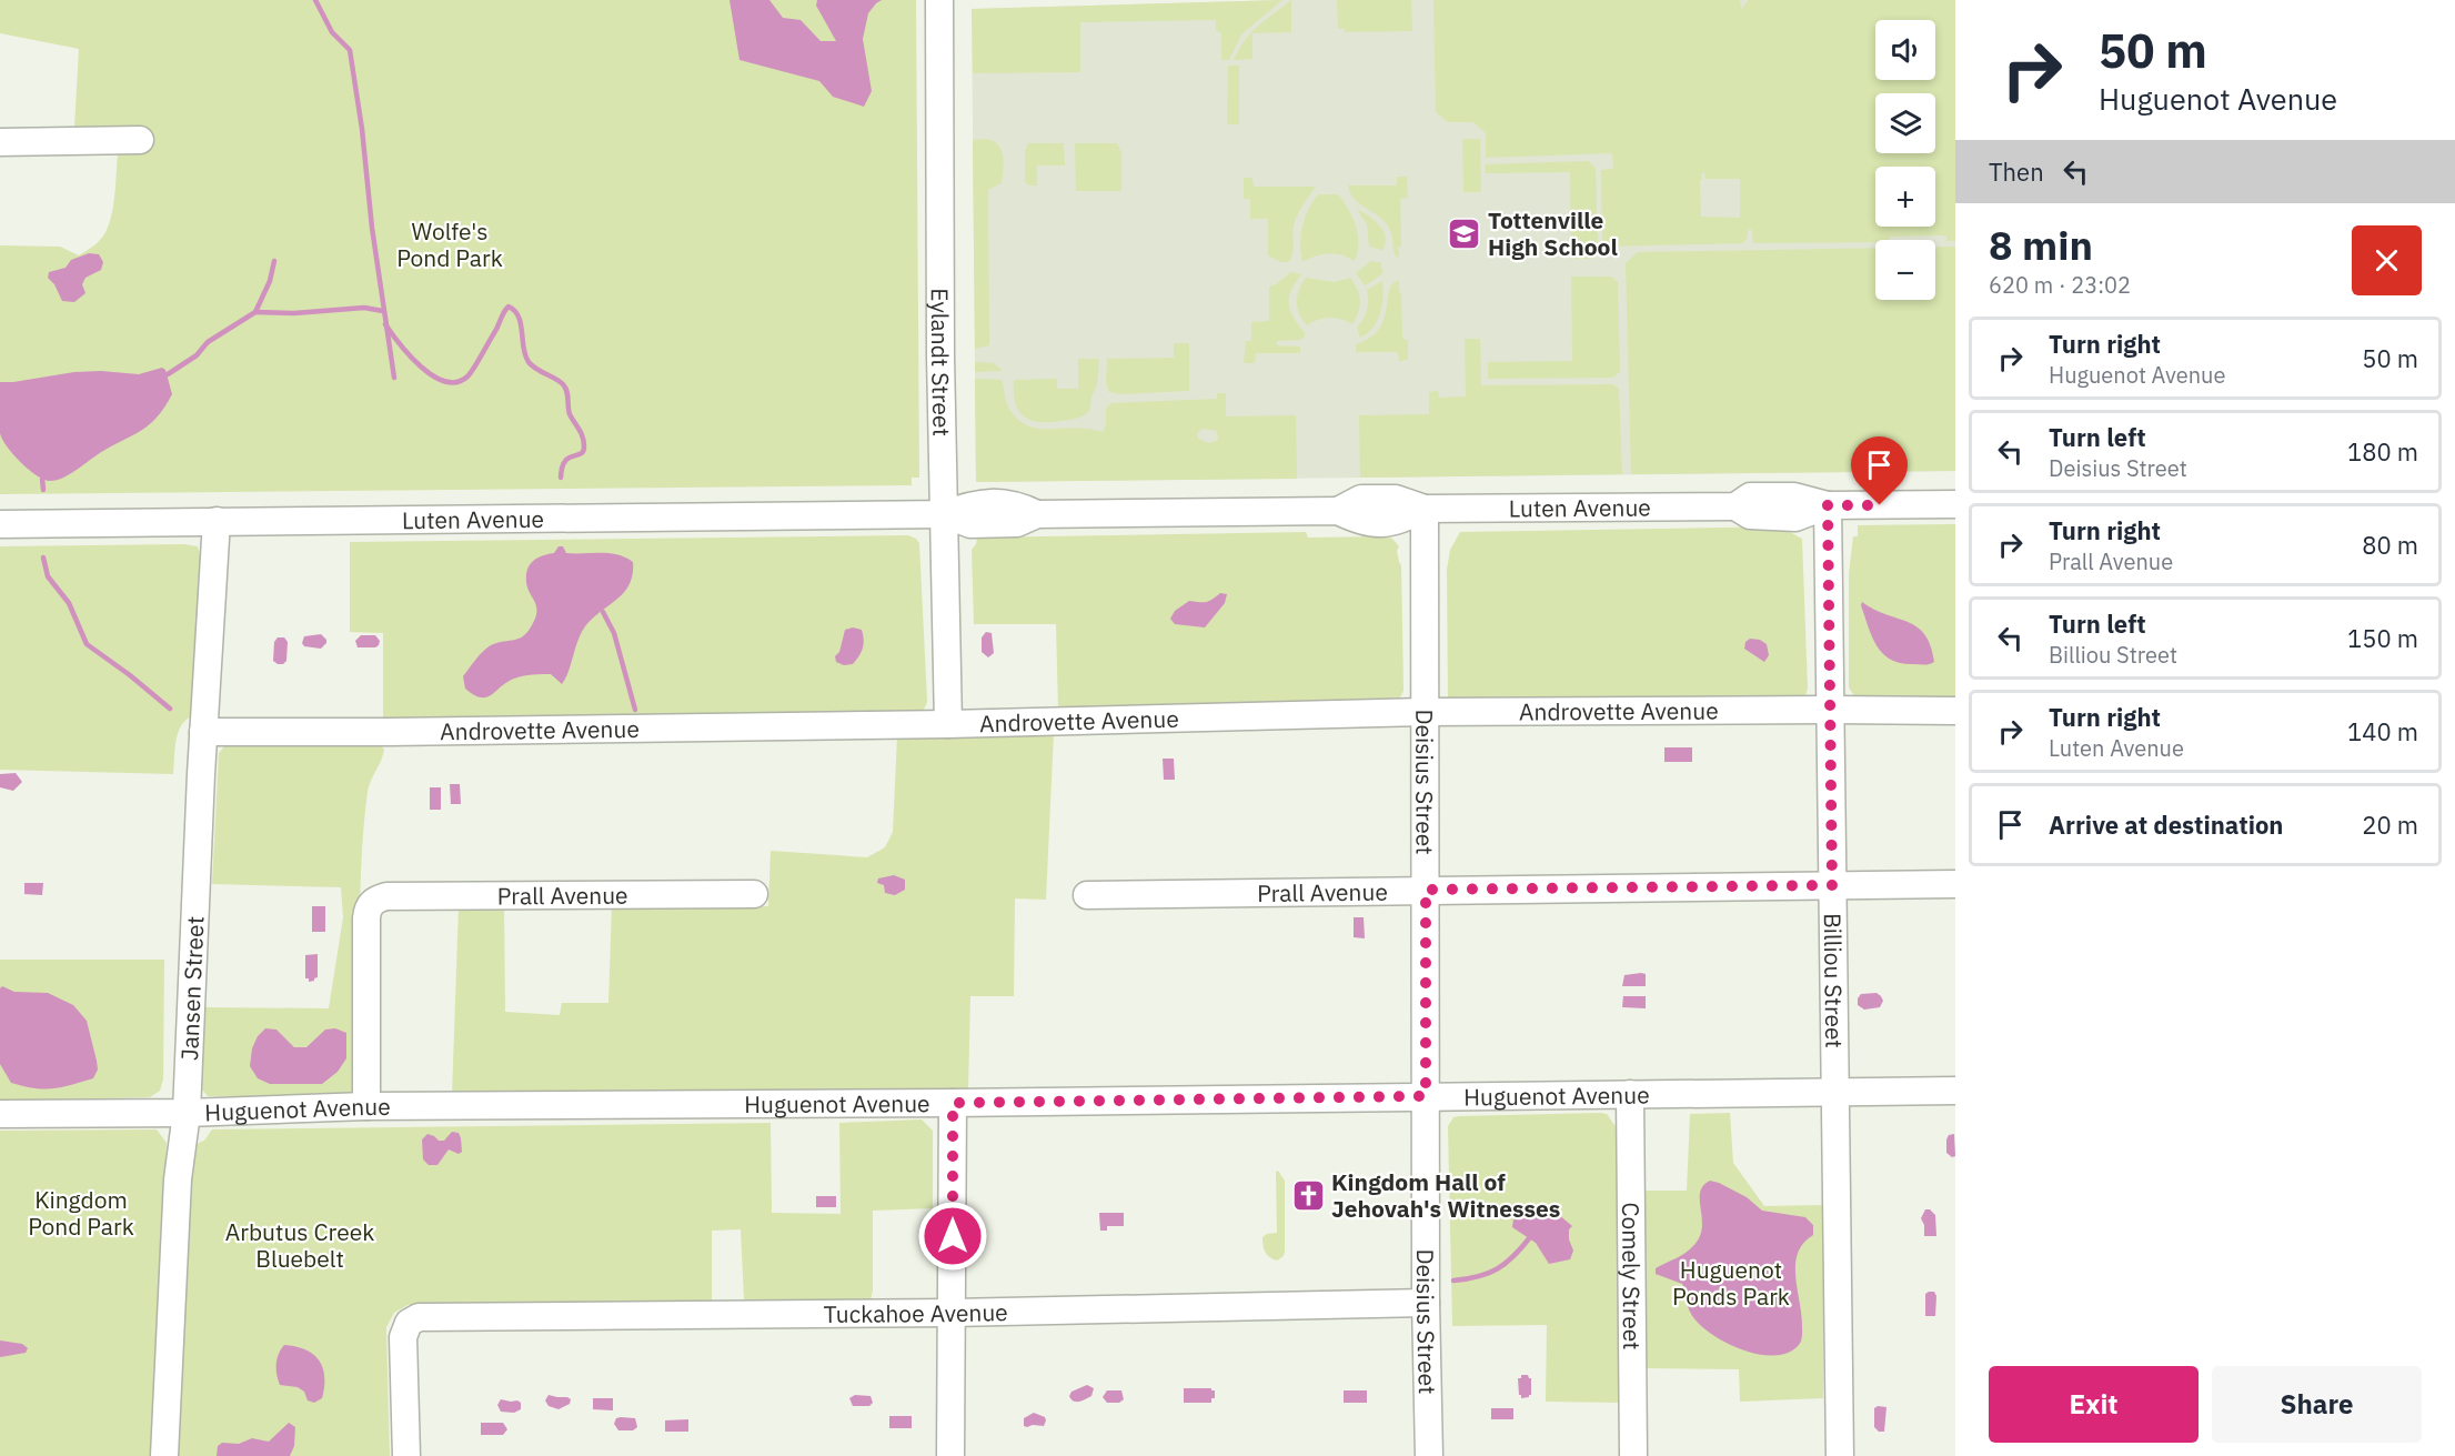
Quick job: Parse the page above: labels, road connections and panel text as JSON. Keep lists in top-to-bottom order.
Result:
{
  "streets": {
    "street": [
      "Eylandt Street",
      "Luten Avenue",
      "Androvette Avenue",
      "Deisius Street",
      "Prall Avenue",
      "Billiou Street",
      "Jansen Street",
      "Huguenot Avenue",
      "Comely Street",
      "Tuckahoe Avenue"
    ]
  },
  "crossings": [
    ["Eylandt Street", "Luten Avenue"],
    ["Eylandt Street", "Androvette Avenue"],
    ["Luten Avenue", "Deisius Street"],
    ["Luten Avenue", "Billiou Street"],
    ["Luten Avenue", "Jansen Street"],
    ["Androvette Avenue", "Deisius Street"],
    ["Androvette Avenue", "Billiou Street"],
    ["Androvette Avenue", "Jansen Street"],
    ["Deisius Street", "Prall Avenue"],
    ["Deisius Street", "Huguenot Avenue"],
    ["Deisius Street", "Tuckahoe Avenue"],
    ["Prall Avenue", "Billiou Street"],
    ["Prall Avenue", "Huguenot Avenue"],
    ["Billiou Street", "Huguenot Avenue"],
    ["Jansen Street", "Huguenot Avenue"],
    ["Huguenot Avenue", "Comely Street"]
  ],
  "parks": [
    "Wolfe's Pond Park",
    "Kingdom Pond Park",
    "Arbutus Creek Bluebelt",
    "Huguenot Ponds Park"
  ],
  "places": {
    "school or university": ["Tottenville High School"],
    "church": ["Kingdom Hall of Jehovah's Witnesses"]
  },
  "page": {
    "turn": ["50 m", "Huguenot Avenue"],
    "map_buttons": ["+", "−"],
    "then": "Then",
    "heading": ["8 min", "620 m · 23:02"],
    "list": [
      {
        "name": "Turn right",
        "note": "Huguenot Avenue",
        "value": "50 m"
      },
      {
        "name": "Turn left",
        "note": "Deisius Street",
        "value": "180 m"
      },
      {
        "name": "Turn right",
        "note": "Prall Avenue",
        "value": "80 m"
      },
      {
        "name": "Turn left",
        "note": "Billiou Street",
        "value": "150 m"
      },
      {
        "name": "Turn right",
        "note": "Luten Avenue",
        "value": "140 m"
      },
      {
        "name": "Arrive at destination",
        "value": "20 m"
      }
    ],
    "buttons": ["Exit", "Share"]
  }
}
